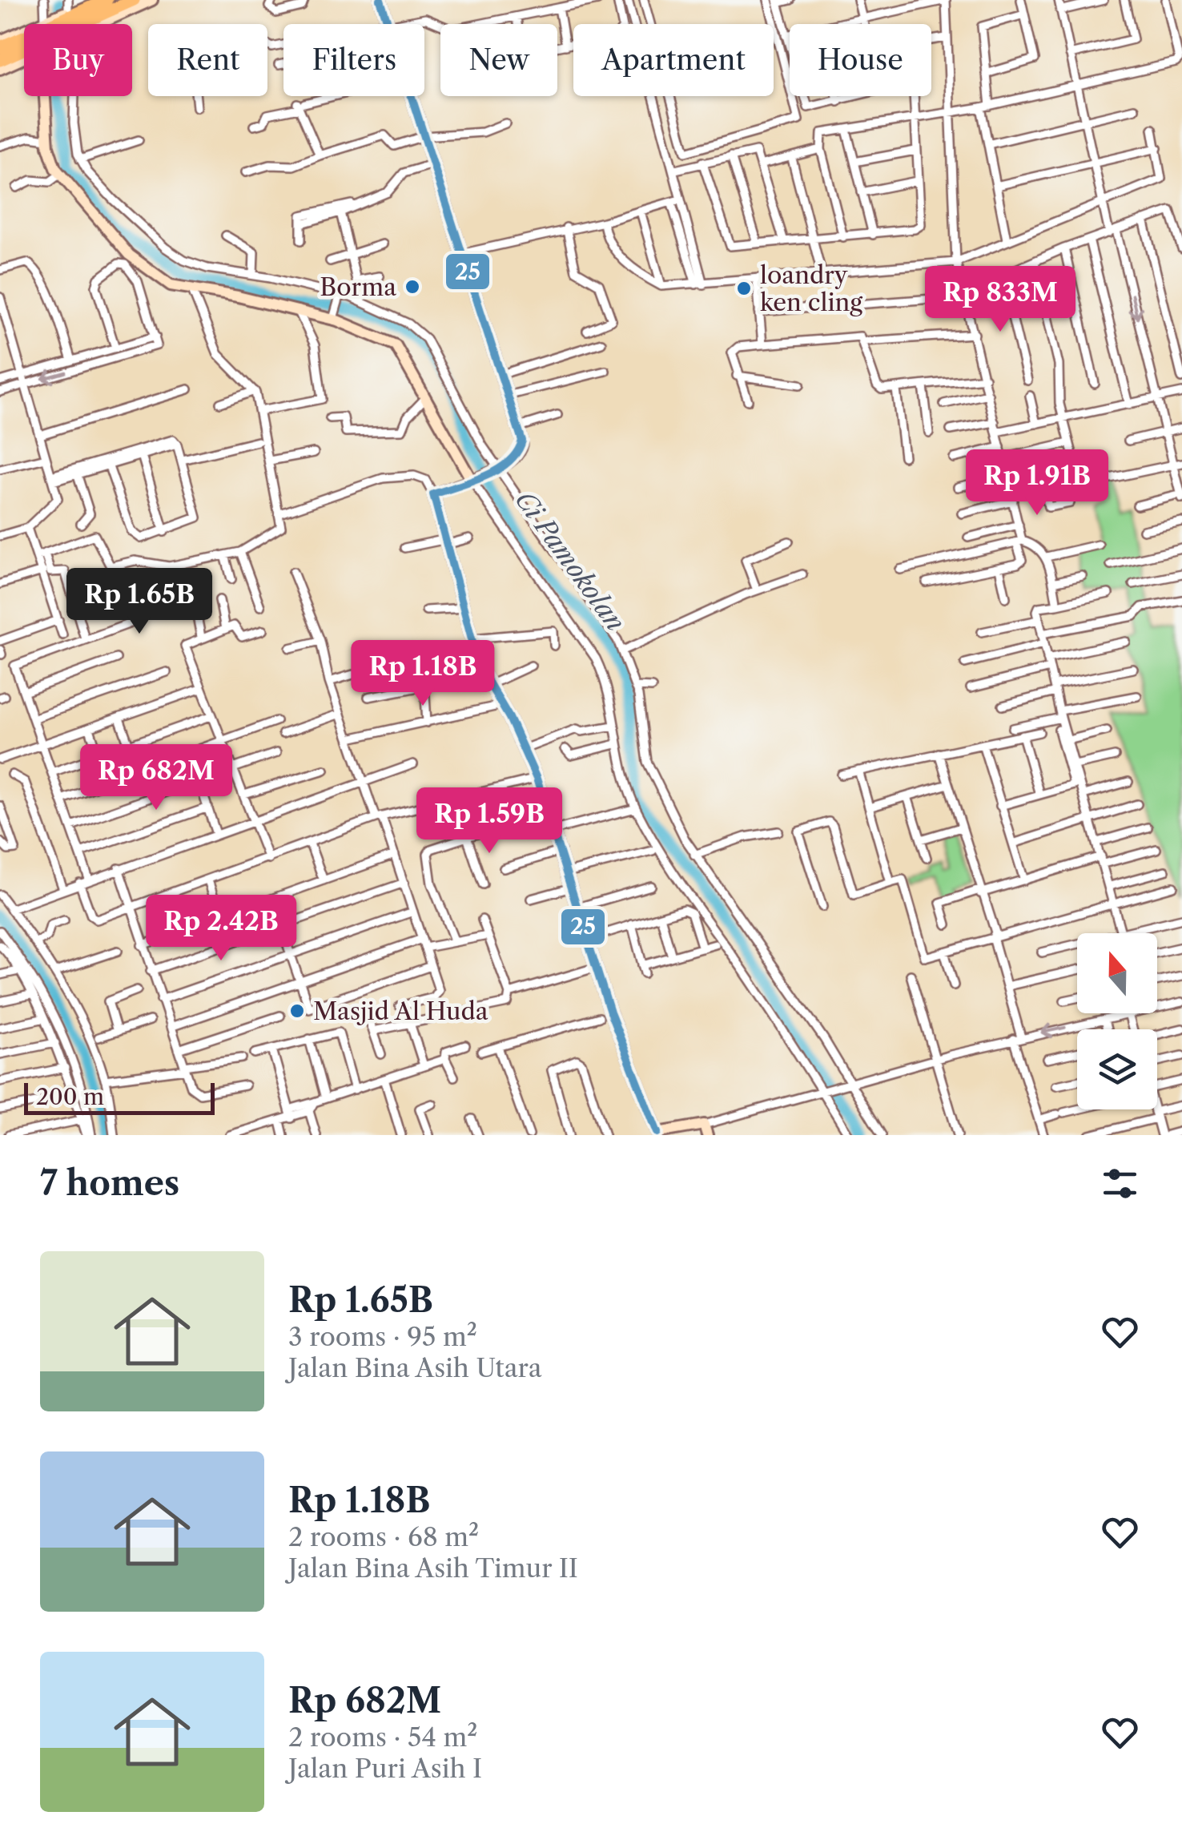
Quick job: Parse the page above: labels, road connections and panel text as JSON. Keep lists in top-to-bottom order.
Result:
{
  "water": ["Ci Pamokolan"],
  "places": ["Borma", "loandry ken cling", "Masjid Al Huda"],
  "lines": ["transit line 25"],
  "scale_bar": "200 m",
  "north": "top",
  "page": {
    "chip": [
      "Buy",
      "Rent",
      "Filters",
      "New",
      "Apartment",
      "House"
    ],
    "price": [
      "Rp 833M",
      "Rp 1.91B",
      "Rp 1.65B",
      "Rp 1.18B",
      "Rp 682M",
      "Rp 1.59B",
      "Rp 2.42B"
    ],
    "scale": "200 m",
    "heading": "7 homes",
    "list": [
      {
        "name": "Rp 1.65B",
        "note": "3 rooms · 95 m² · Jalan Bina Asih Utara"
      },
      {
        "name": "Rp 1.18B",
        "note": "2 rooms · 68 m² · Jalan Bina Asih Timur II"
      },
      {
        "name": "Rp 682M",
        "note": "2 rooms · 54 m² · Jalan Puri Asih I"
      }
    ]
  }
}
